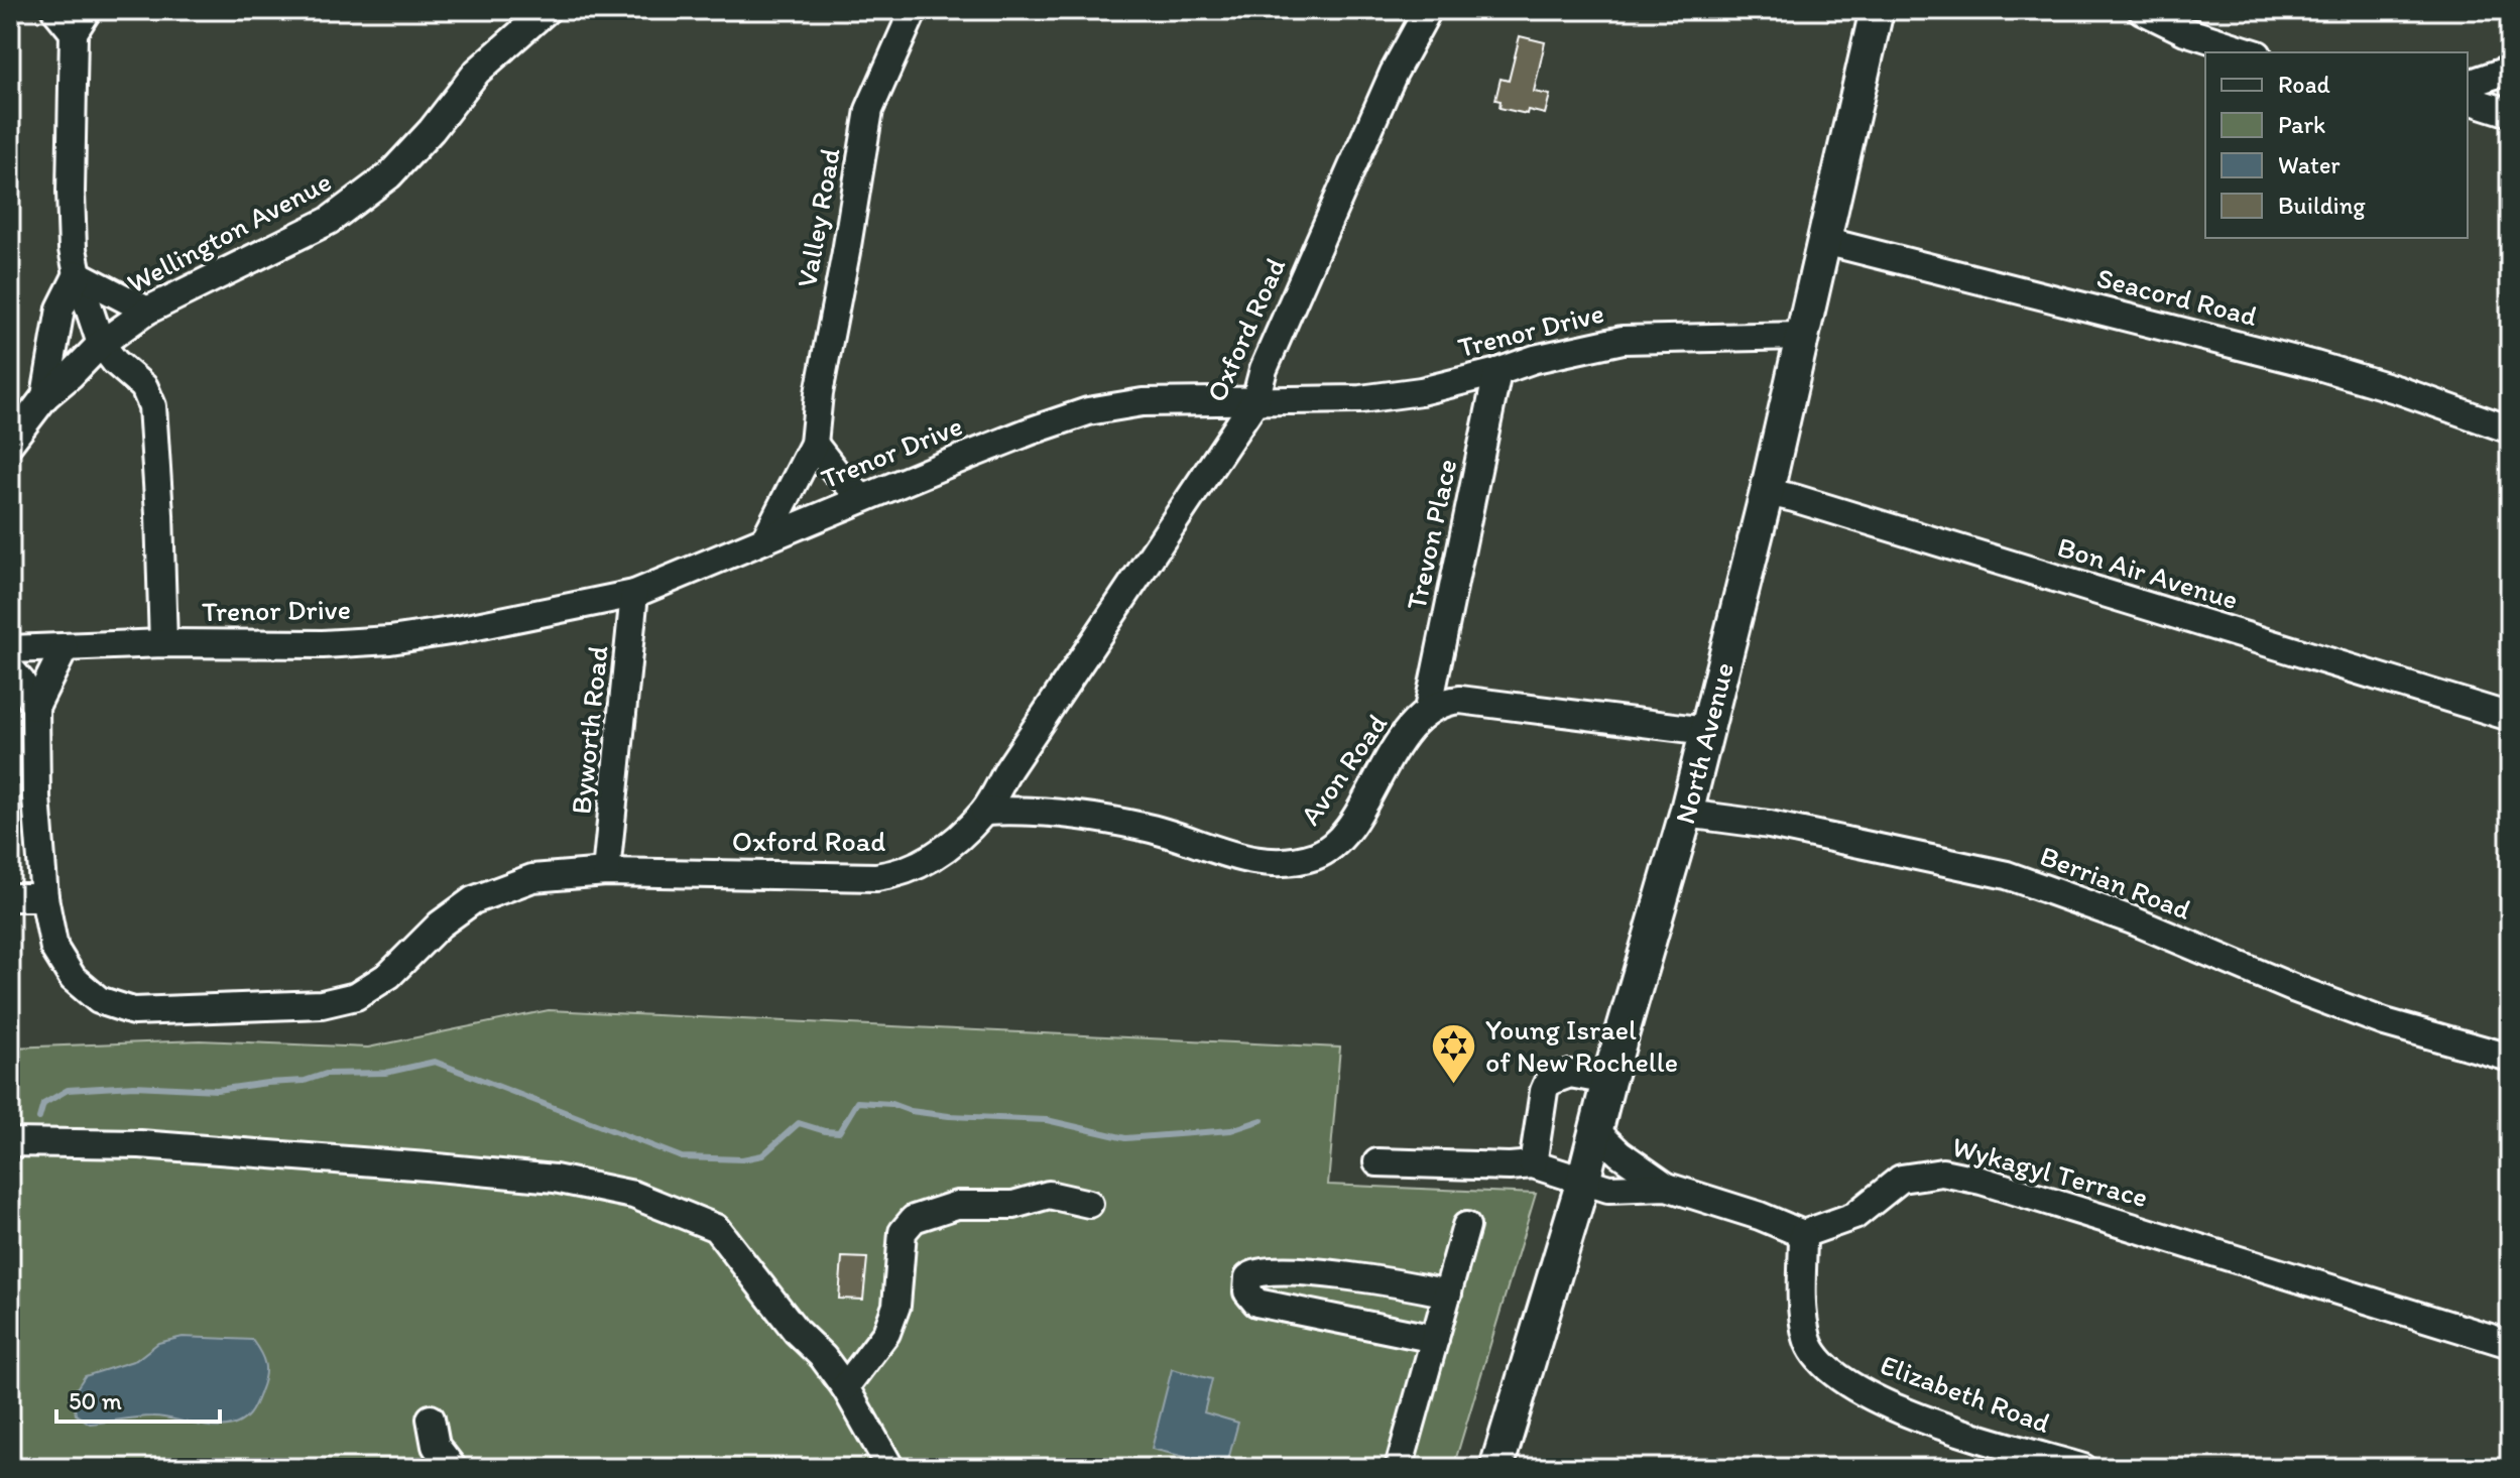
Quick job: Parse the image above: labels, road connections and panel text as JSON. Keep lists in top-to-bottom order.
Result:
{
  "streets": {
    "main road": ["North Avenue"],
    "street": [
      "Valley Road",
      "Wellington Avenue",
      "Seacord Road",
      "Oxford Road",
      "Trenor Drive",
      "Trevon Place",
      "Bon Air Avenue",
      "Byworth Road",
      "Avon Road",
      "Berrian Road",
      "Wykagyl Terrace",
      "Elizabeth Road"
    ]
  },
  "crossings": [
    ["Valley Road", "Trenor Drive"],
    ["Seacord Road", "North Avenue"],
    ["Oxford Road", "Trenor Drive"],
    ["Oxford Road", "Byworth Road"],
    ["Oxford Road", "Avon Road"],
    ["Trenor Drive", "Trevon Place"],
    ["Trenor Drive", "Byworth Road"],
    ["Trenor Drive", "North Avenue"],
    ["Trevon Place", "Avon Road"],
    ["Bon Air Avenue", "North Avenue"],
    ["North Avenue", "Avon Road"],
    ["North Avenue", "Berrian Road"],
    ["Wykagyl Terrace", "Elizabeth Road"]
  ],
  "places": {
    "synagogue": ["Young Israel of New Rochelle"]
  },
  "legend": [
    "Road",
    "Park",
    "Water",
    "Building"
  ],
  "scale_bar": "50 m"
}
